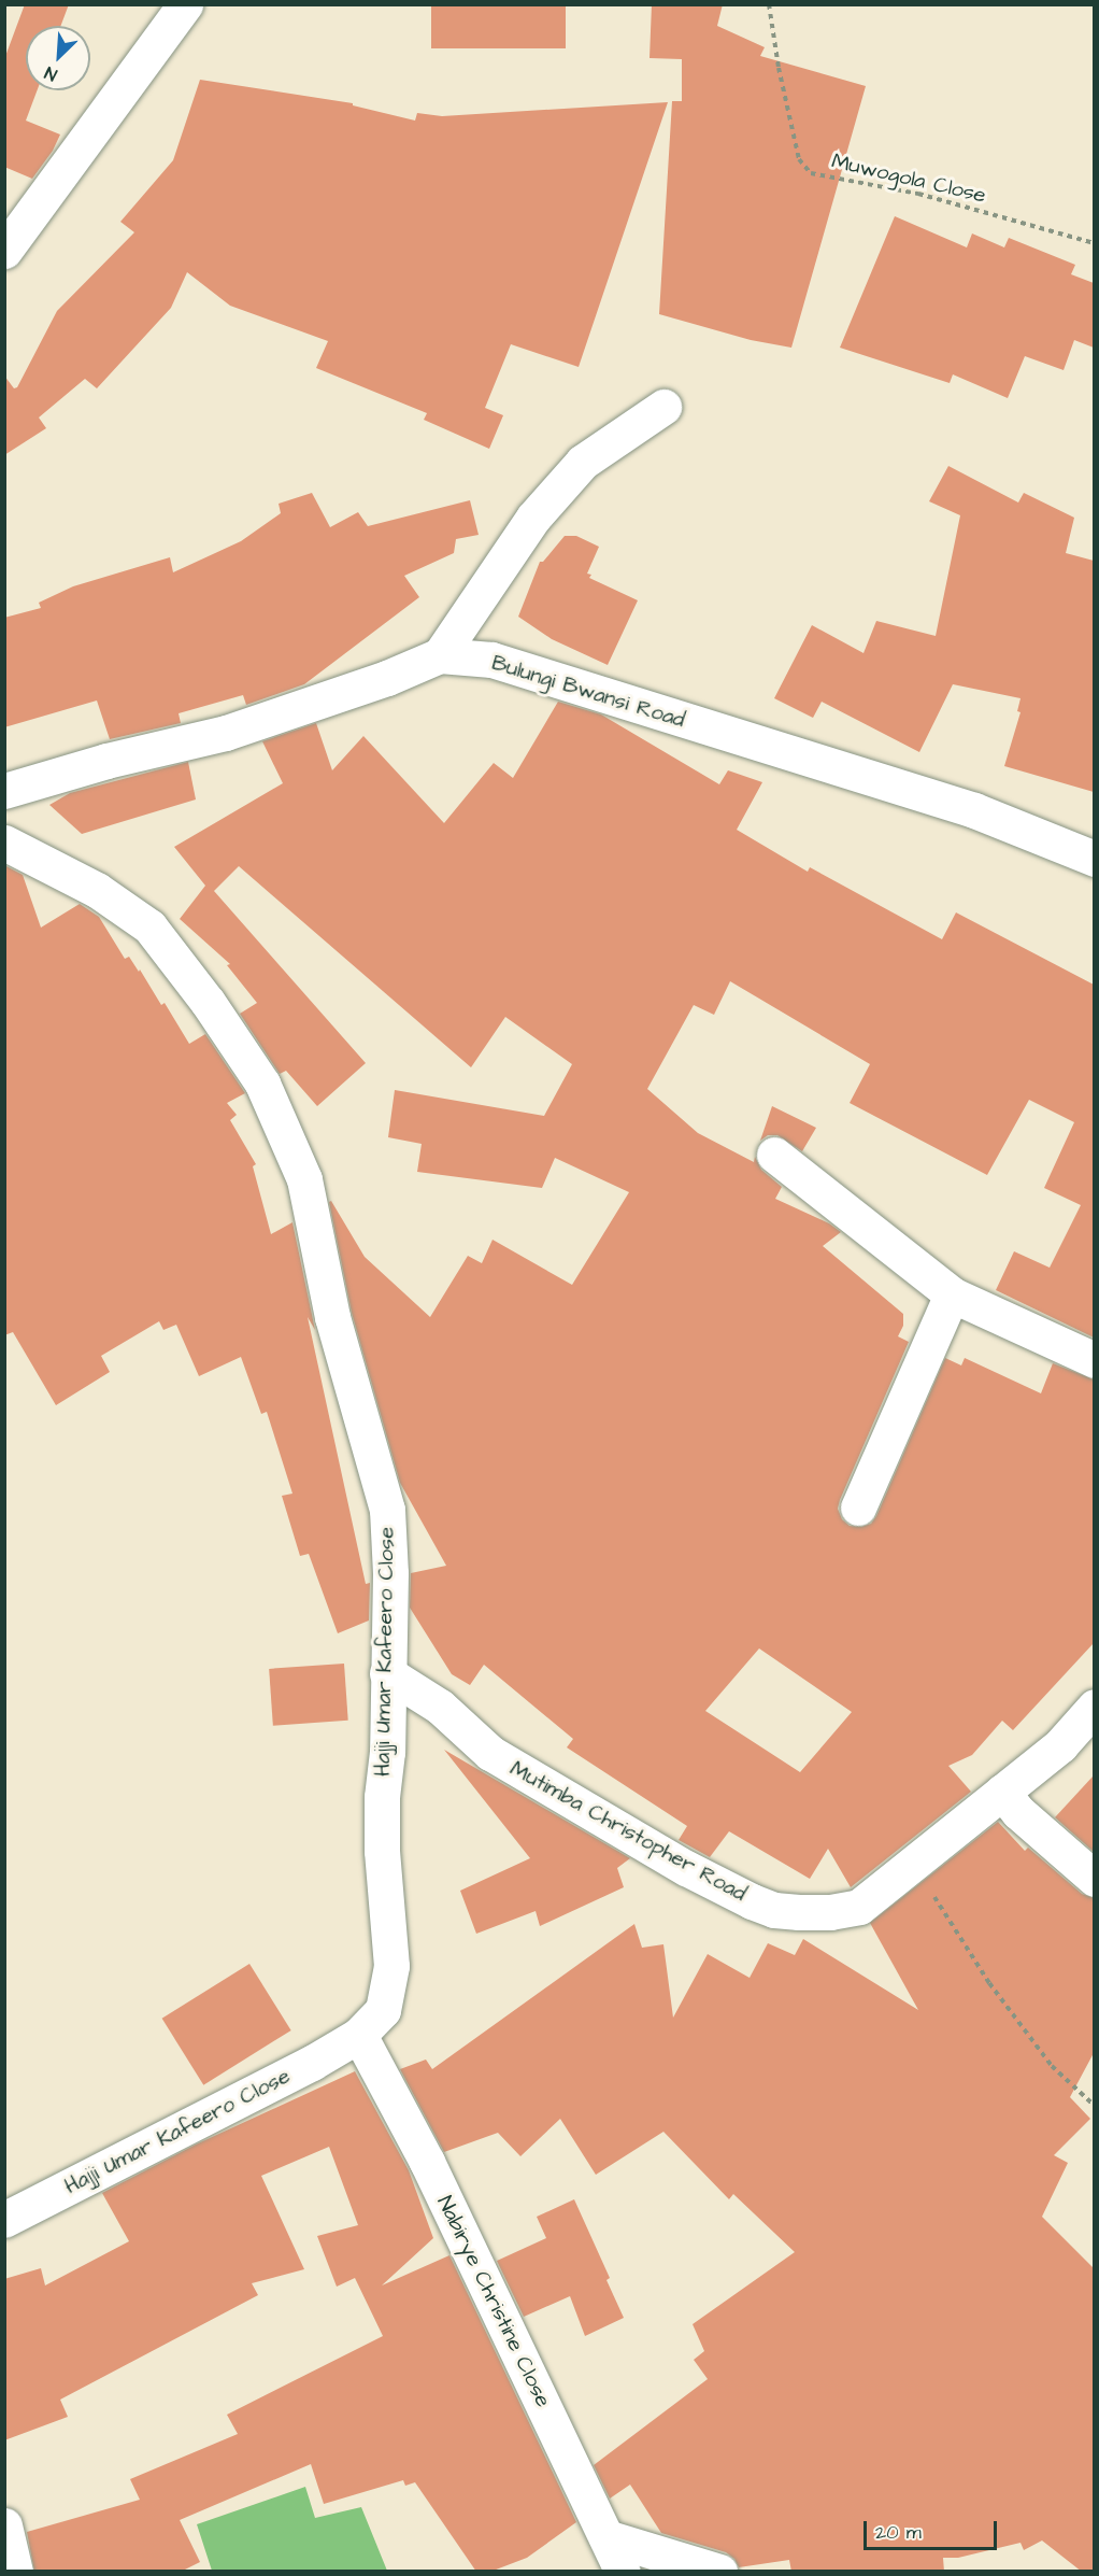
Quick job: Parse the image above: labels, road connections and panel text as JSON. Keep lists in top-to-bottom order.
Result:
{
  "streets": {
    "street": [
      "Bulungi Bwansi Road",
      "Hajji Umar Kafeero Close",
      "Mutimba Christopher Road",
      "Nabirye Christine Close"
    ],
    "path": ["Muwogola Close"]
  },
  "crossings": [
    ["Hajji Umar Kafeero Close", "Mutimba Christopher Road"],
    ["Hajji Umar Kafeero Close", "Nabirye Christine Close"]
  ],
  "scale_bar": "20 m",
  "north": "bottom left"
}
